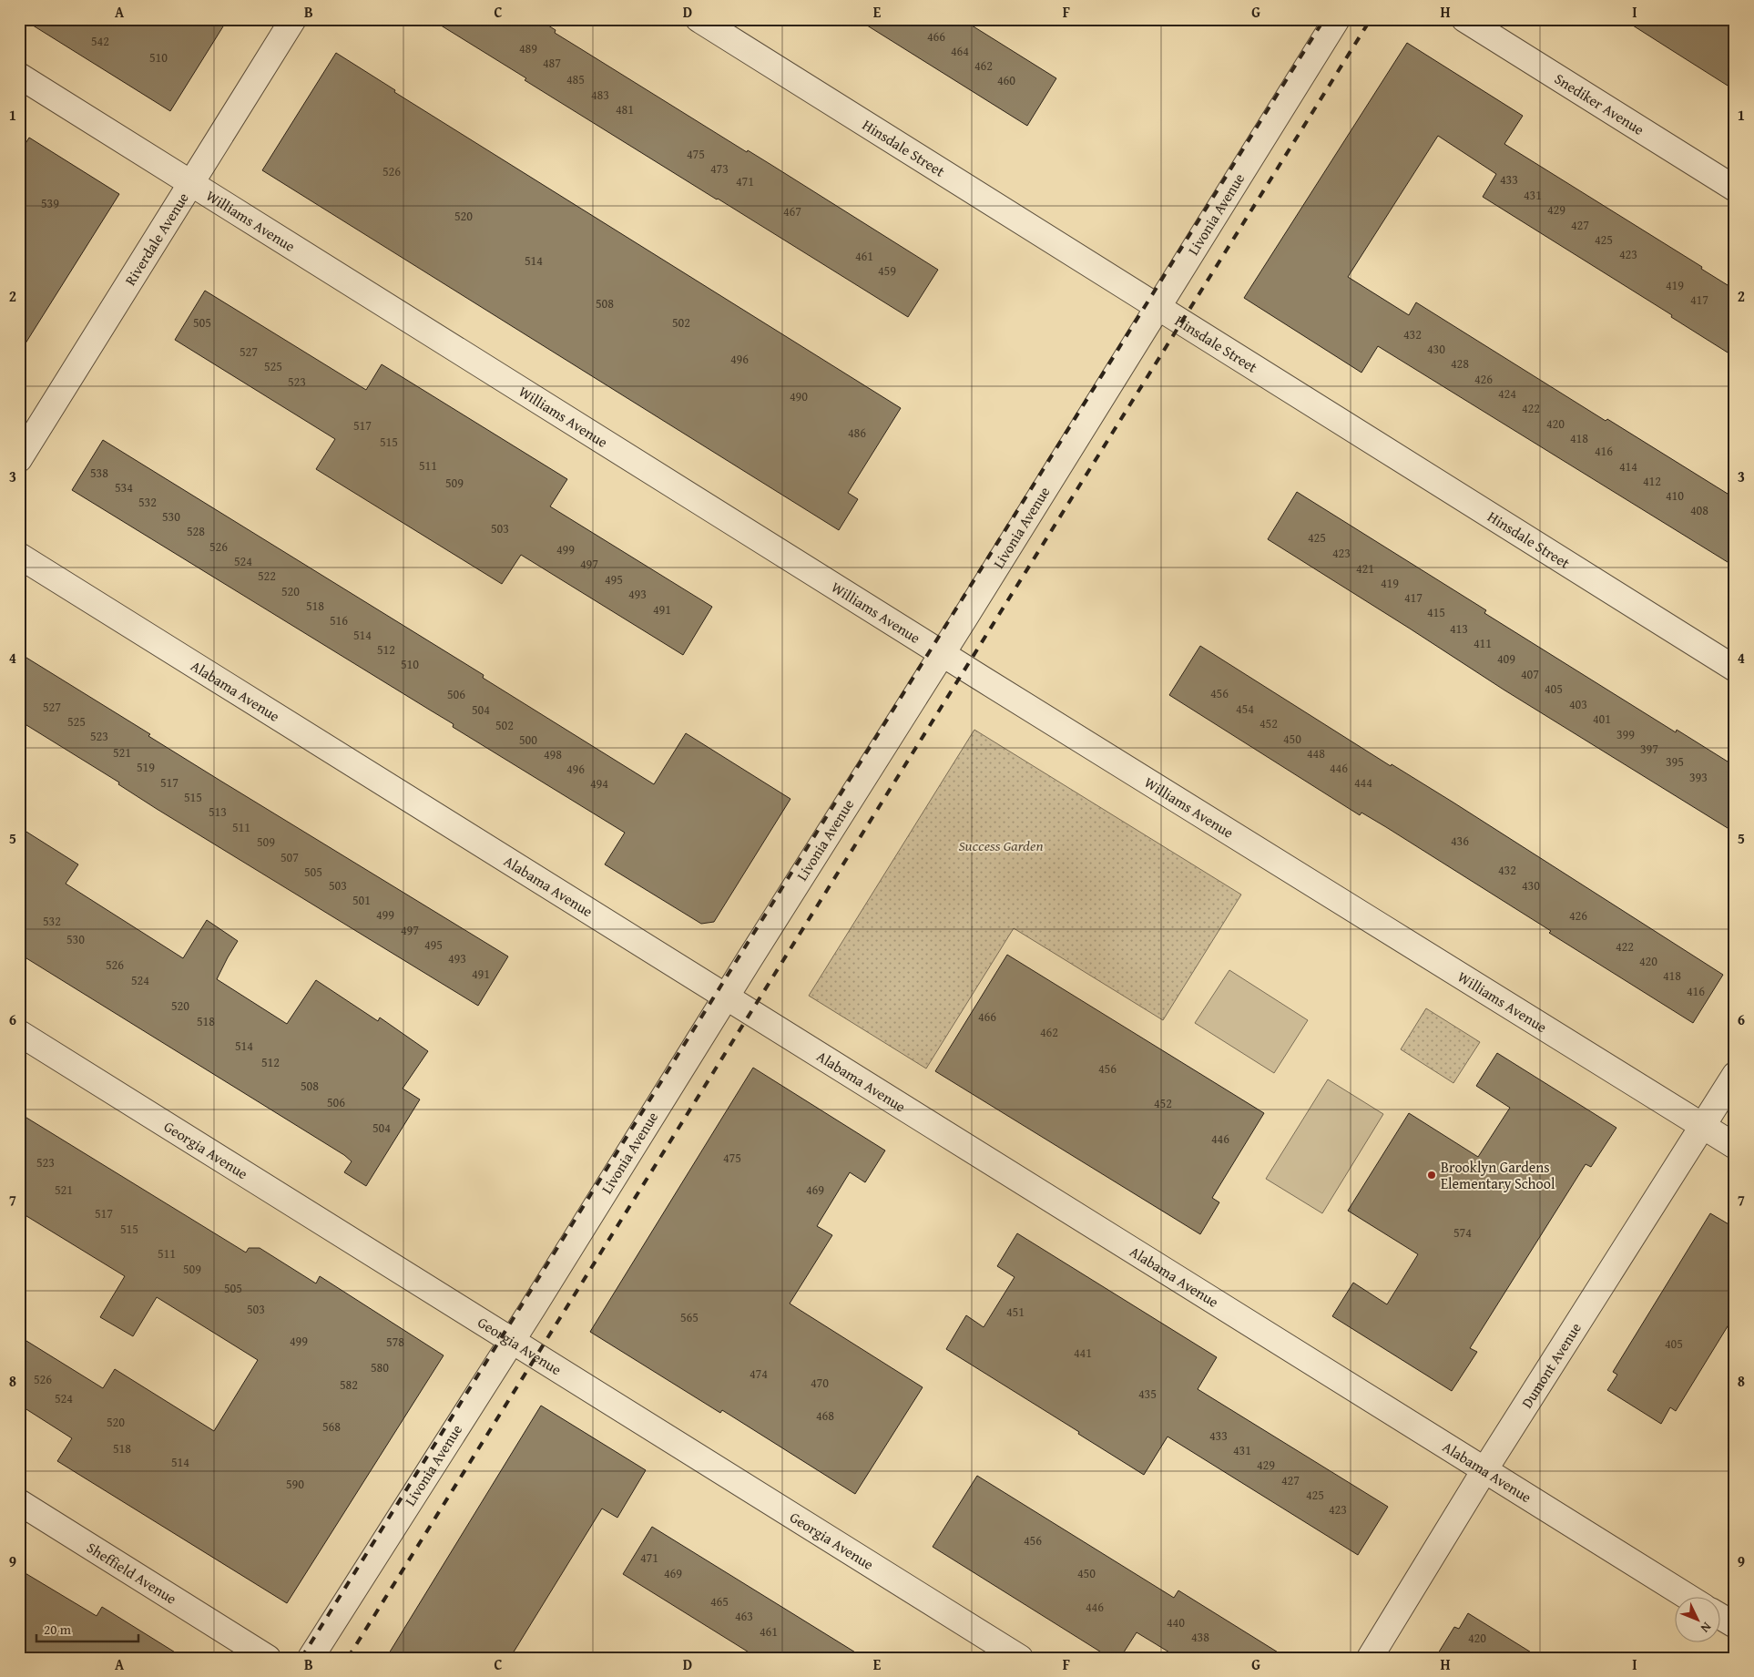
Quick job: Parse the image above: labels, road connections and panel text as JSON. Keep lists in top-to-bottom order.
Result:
{
  "streets": {
    "street": [
      "Snediker Avenue",
      "Hinsdale Street",
      "Livonia Avenue",
      "Williams Avenue",
      "Riverdale Avenue",
      "Alabama Avenue",
      "Georgia Avenue",
      "Dumont Avenue",
      "Sheffield Avenue"
    ]
  },
  "crossings": [
    ["Hinsdale Street", "Livonia Avenue"],
    ["Livonia Avenue", "Williams Avenue"],
    ["Livonia Avenue", "Alabama Avenue"],
    ["Livonia Avenue", "Georgia Avenue"],
    ["Williams Avenue", "Riverdale Avenue"],
    ["Williams Avenue", "Dumont Avenue"],
    ["Alabama Avenue", "Dumont Avenue"]
  ],
  "parks": ["Success Garden"],
  "places": ["Brooklyn Gardens Elementary School"],
  "house_numbers": [
    "466",
    "542",
    "489",
    "464",
    "510",
    "487",
    "462",
    "485",
    "460",
    "483",
    "481",
    "475",
    "473",
    "526",
    "433",
    "471",
    "431",
    "539",
    "429",
    "467",
    "520",
    "427",
    "425",
    "423",
    "461",
    "514",
    "459",
    "419",
    "417",
    "508",
    "505",
    "502",
    "432",
    "430",
    "527",
    "496",
    "428",
    "525",
    "426",
    "523",
    "424",
    "490",
    "422",
    "420",
    "517",
    "486",
    "418",
    "515",
    "416",
    "511",
    "414",
    "538",
    "412",
    "509",
    "534",
    "410",
    "532",
    "408",
    "530",
    "503",
    "528",
    "425",
    "526",
    "499",
    "423",
    "524",
    "497",
    "421",
    "522",
    "495",
    "419",
    "520",
    "493",
    "417",
    "518",
    "491",
    "415",
    "516",
    "413",
    "514",
    "411",
    "512",
    "409",
    "510",
    "407",
    "405",
    "456",
    "506",
    "403",
    "527",
    "454",
    "504",
    "401",
    "525",
    "452",
    "502",
    "399",
    "523",
    "450",
    "500",
    "397",
    "521",
    "448",
    "498",
    "395",
    "519",
    "446",
    "496",
    "393",
    "517",
    "444",
    "494",
    "515",
    "513",
    "511",
    "436",
    "509",
    "507",
    "432",
    "505",
    "503",
    "430",
    "501",
    "499",
    "426",
    "532",
    "497",
    "530",
    "495",
    "422",
    "493",
    "420",
    "526",
    "491",
    "418",
    "524",
    "416",
    "520",
    "466",
    "518",
    "462",
    "514",
    "512",
    "456",
    "508",
    "506",
    "452",
    "504",
    "446",
    "475",
    "523",
    "521",
    "469",
    "517",
    "515",
    "574",
    "511",
    "509",
    "505",
    "503",
    "451",
    "565",
    "499",
    "578",
    "405",
    "441",
    "580",
    "474",
    "526",
    "470",
    "582",
    "435",
    "524",
    "468",
    "520",
    "568",
    "433",
    "518",
    "431",
    "514",
    "429",
    "427",
    "590",
    "425",
    "423",
    "456",
    "471",
    "469",
    "450",
    "465",
    "446",
    "463",
    "440",
    "461",
    "438",
    "420"
  ],
  "scale_bar": "20 m",
  "north": "bottom right",
  "grid": {
    "columns": [
      "A",
      "B",
      "C",
      "D",
      "E",
      "F",
      "G",
      "H",
      "I"
    ],
    "rows": [
      "1",
      "2",
      "3",
      "4",
      "5",
      "6",
      "7",
      "8",
      "9"
    ]
  }
}
